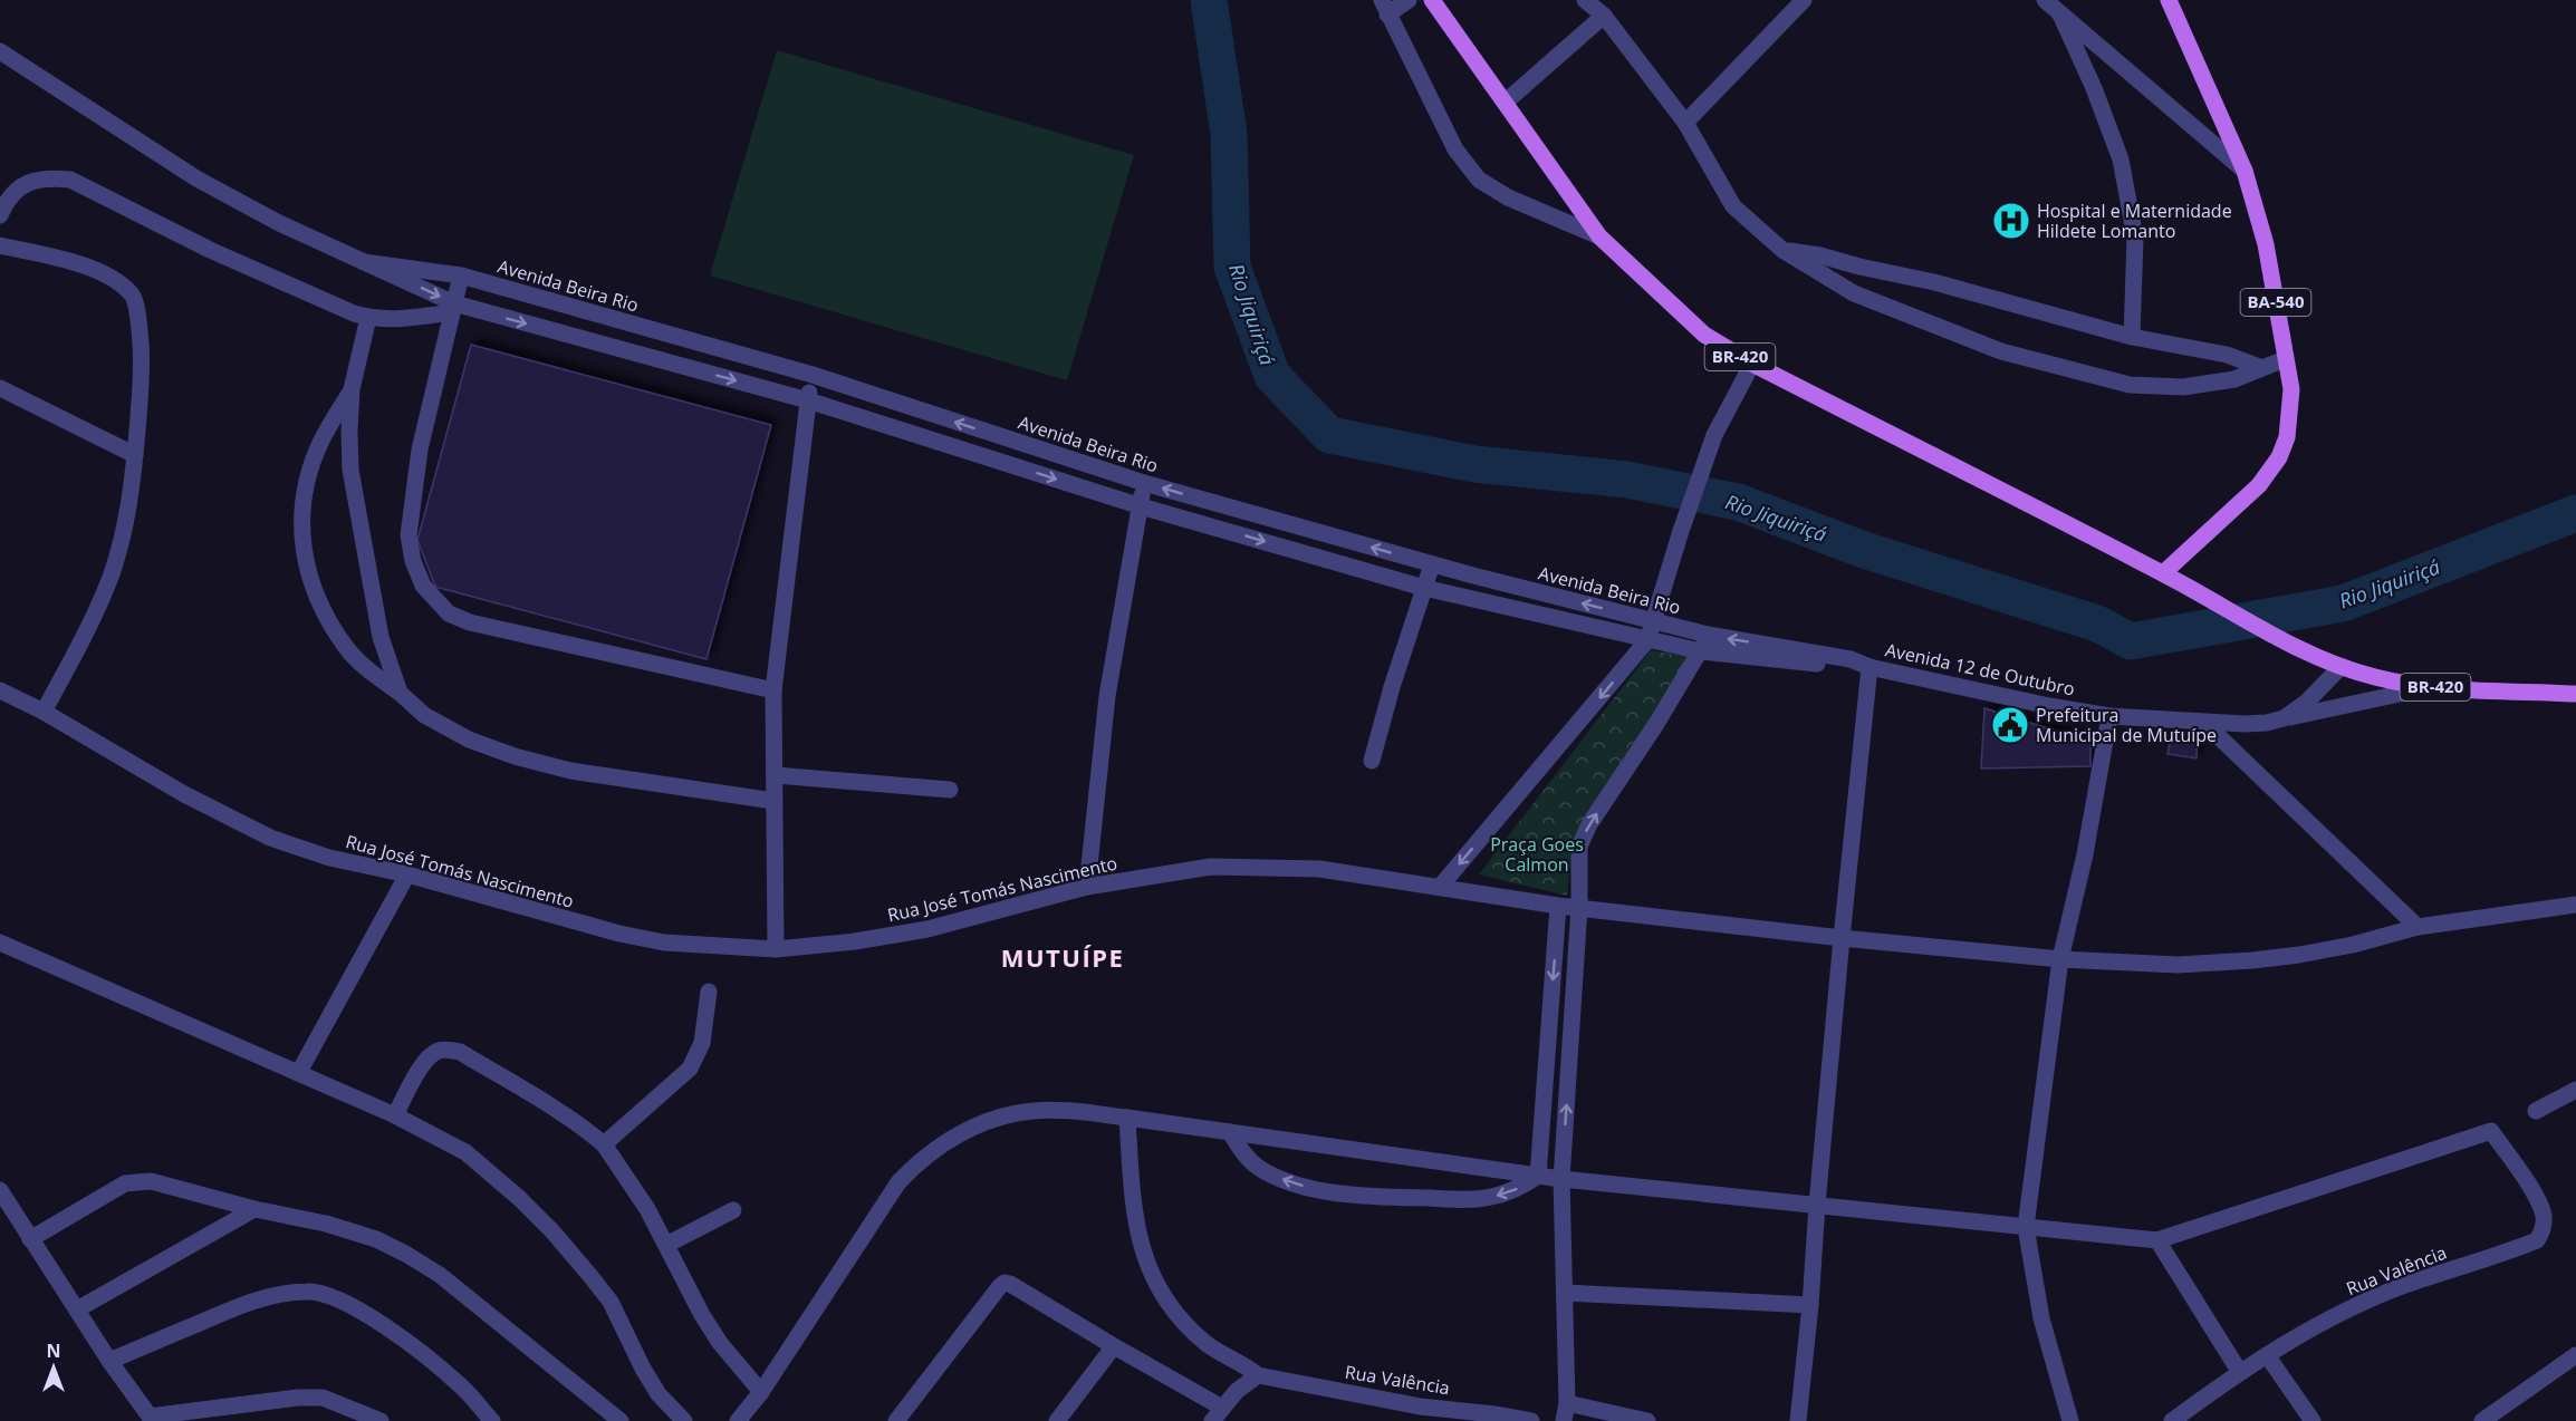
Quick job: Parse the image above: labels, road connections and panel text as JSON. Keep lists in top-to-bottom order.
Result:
{
  "streets": {
    "main road": ["BA-540", "BR-420"],
    "street": [
      "Avenida Beira Rio",
      "Avenida 12 de Outubro",
      "Rua José Tomás Nascimento",
      "Rua Valência"
    ]
  },
  "crossings": [
    ["Avenida Beira Rio", "Avenida 12 de Outubro"],
    ["BA-540", "BR-420"],
    ["BR-420", "Avenida 12 de Outubro"]
  ],
  "districts": ["MUTUÍPE"],
  "water": ["Rio Jiquiriçá"],
  "parks": ["Praça Goes Calmon"],
  "places": {
    "hospital": ["Hospital e Maternidade Hildete Lomanto"],
    "public building": ["Prefeitura Municipal de Mutuípe"]
  },
  "north": "top"
}
